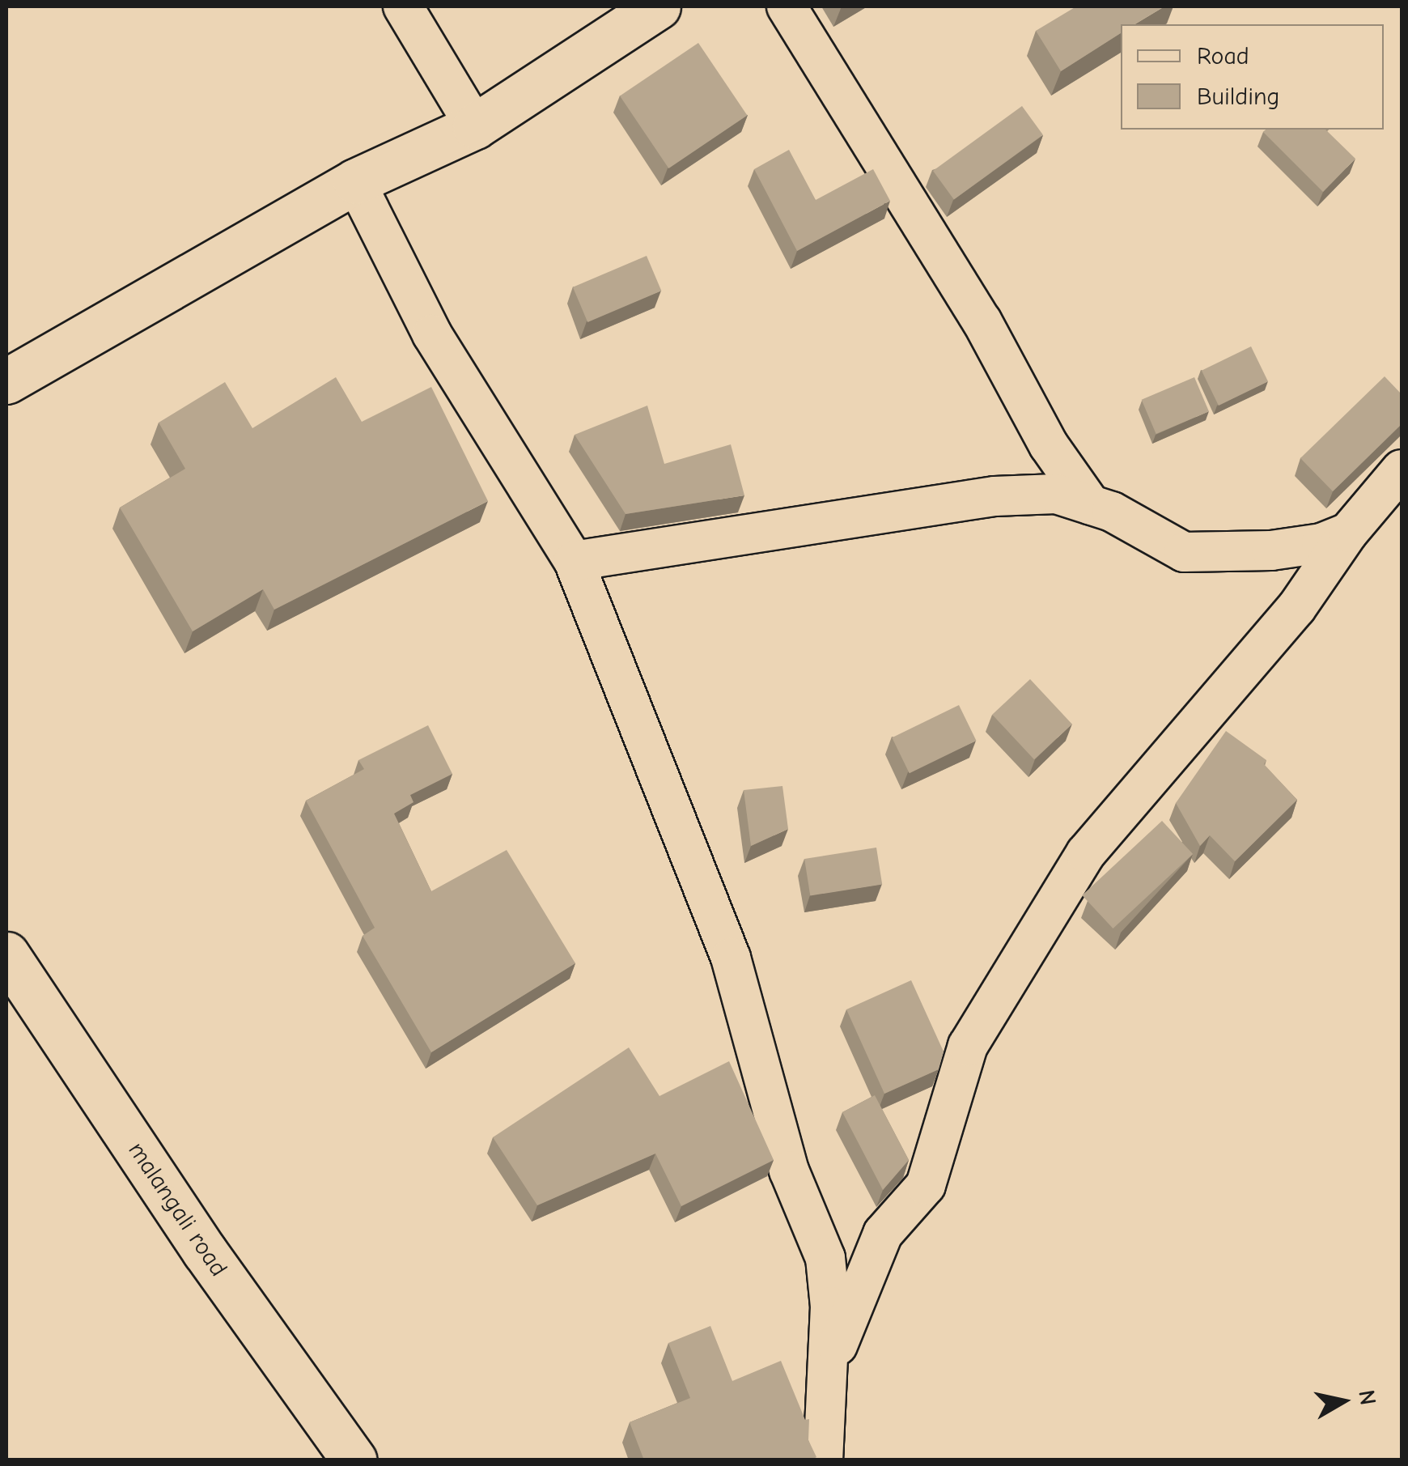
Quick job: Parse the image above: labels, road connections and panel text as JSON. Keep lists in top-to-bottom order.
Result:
{
  "streets": {
    "street": ["malangali road"]
  },
  "legend": ["Road", "Building"],
  "north": "right"
}
